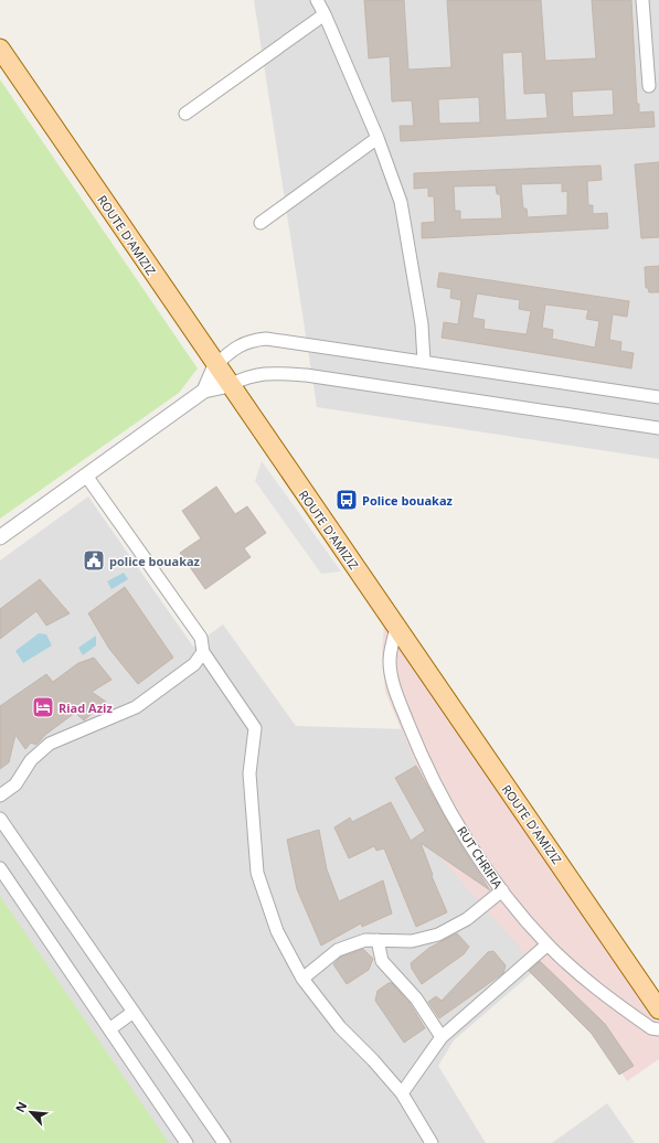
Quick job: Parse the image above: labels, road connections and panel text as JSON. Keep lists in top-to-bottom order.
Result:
{
  "streets": {
    "main road": ["ROUTE D'AMIZIZ"],
    "street": ["RUT CHRIFIA"]
  },
  "crossings": [
    ["ROUTE D'AMIZIZ", "RUT CHRIFIA"]
  ],
  "places": {
    "bus stop": ["Police bouakaz"],
    "public building": ["police bouakaz"],
    "hotel": ["Riad Aziz"]
  },
  "north": "top left"
}
